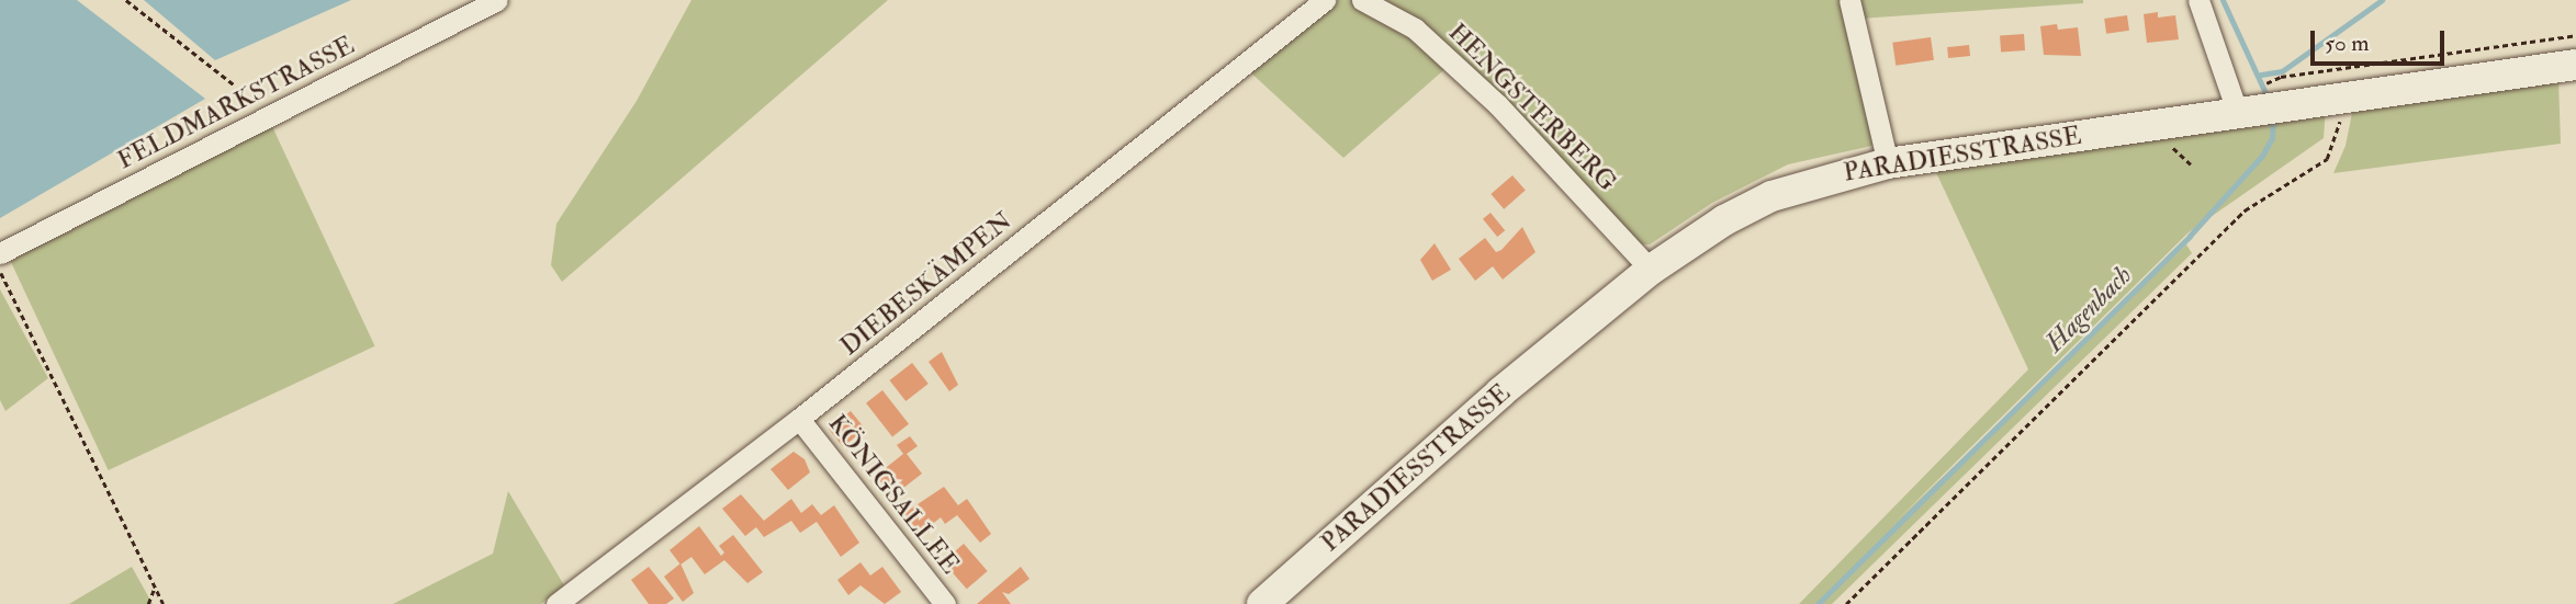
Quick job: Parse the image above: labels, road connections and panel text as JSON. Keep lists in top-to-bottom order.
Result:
{
  "streets": {
    "main road": ["PARADIESSTRASSE"],
    "street": [
      "FELDMARKSTRASSE",
      "HENGSTERBERG",
      "DIEBESKÄMPEN",
      "KÖNIGSALLEE"
    ]
  },
  "crossings": [
    ["HENGSTERBERG", "PARADIESSTRASSE"],
    ["DIEBESKÄMPEN", "KÖNIGSALLEE"]
  ],
  "water": ["Hagenbach"],
  "scale_bar": "50 m"
}
